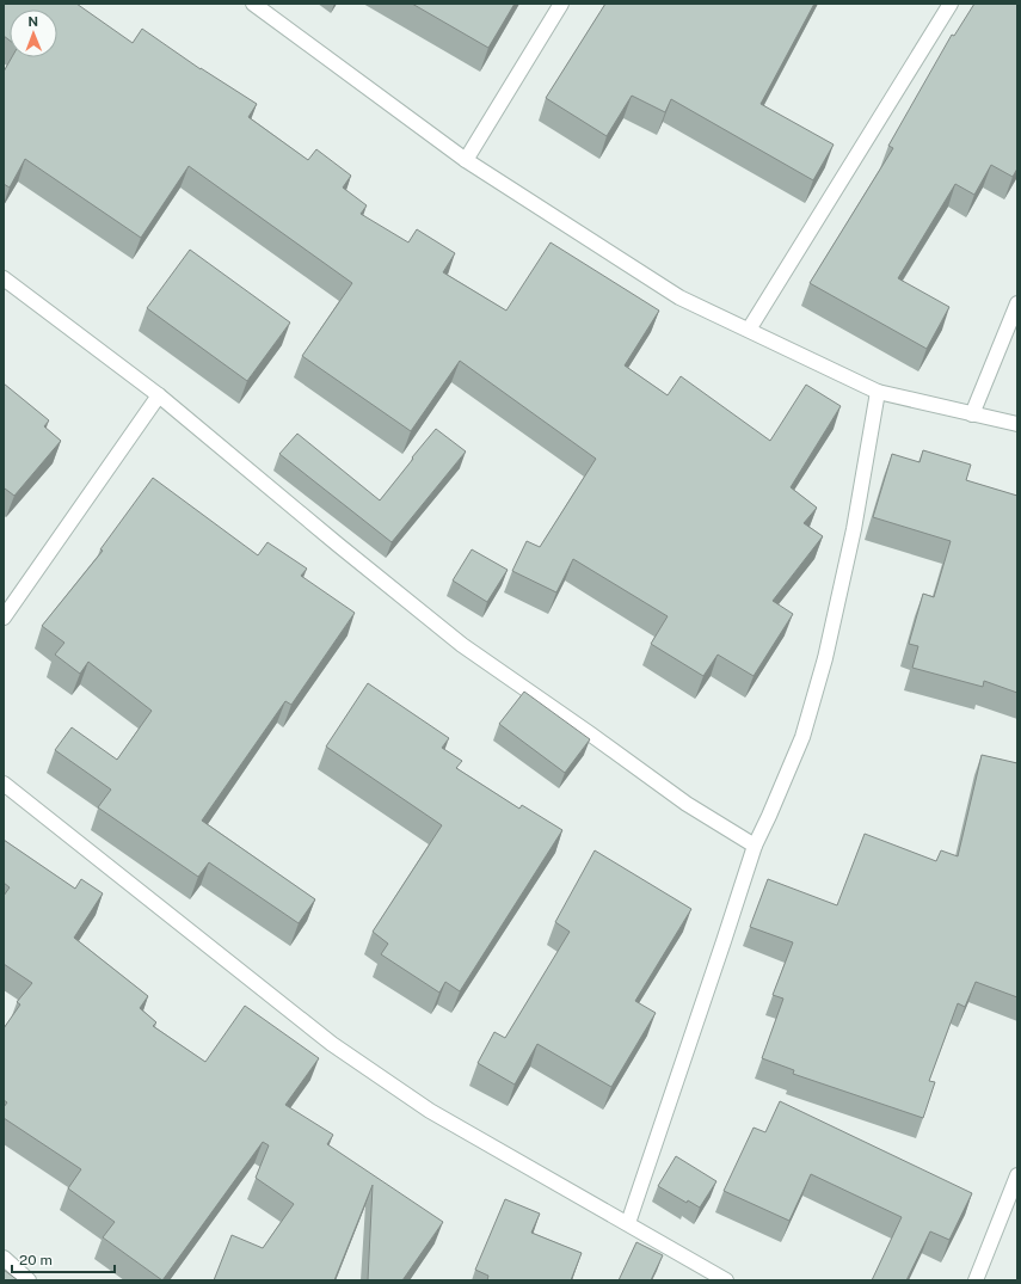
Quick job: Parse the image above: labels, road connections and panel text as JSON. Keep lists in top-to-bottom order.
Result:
{
  "scale_bar": "20 m",
  "north": "top"
}
